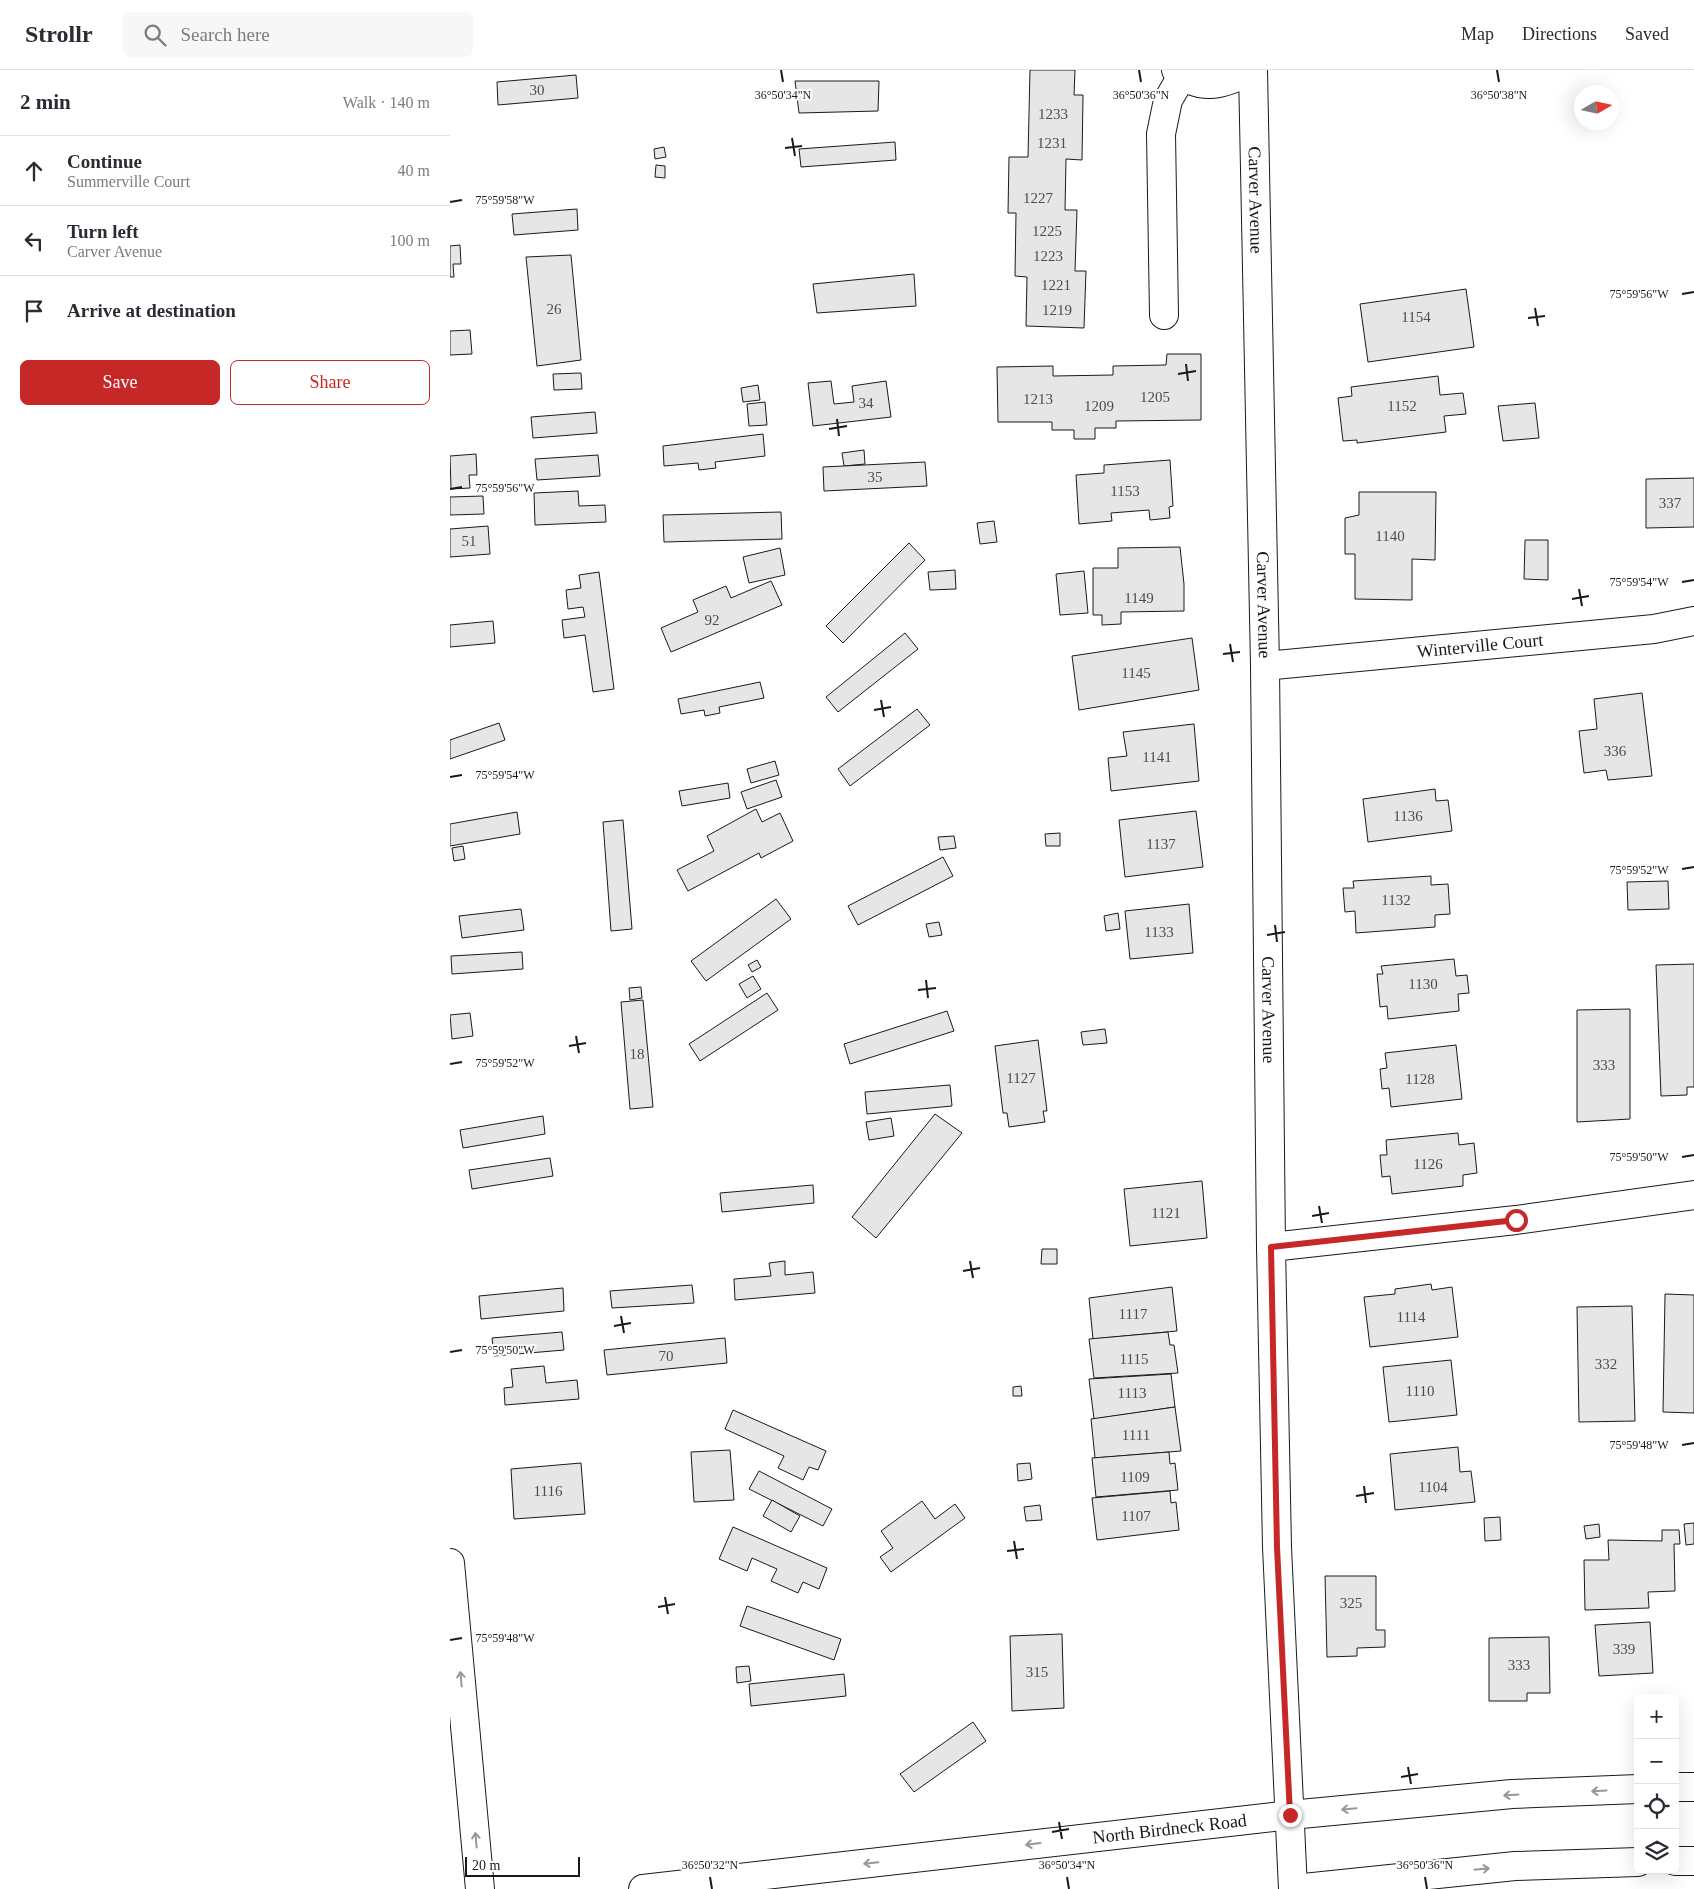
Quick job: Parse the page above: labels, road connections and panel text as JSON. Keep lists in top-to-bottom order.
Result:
{
  "streets": {
    "street": ["Carver Avenue", "Winterville Court", "North Birdneck Road"]
  },
  "crossings": [
    ["Carver Avenue", "Winterville Court"],
    ["Carver Avenue", "North Birdneck Road"]
  ],
  "house_numbers": [
    "30",
    "1233",
    "1231",
    "1227",
    "1225",
    "1223",
    "1221",
    "26",
    "1219",
    "1154",
    "1205",
    "1213",
    "34",
    "1209",
    "1152",
    "35",
    "1153",
    "337",
    "1140",
    "51",
    "1149",
    "92",
    "1145",
    "336",
    "1141",
    "1136",
    "1137",
    "1132",
    "1133",
    "1130",
    "18",
    "333",
    "1127",
    "1128",
    "1126",
    "1121",
    "1117",
    "1114",
    "70",
    "1115",
    "332",
    "1110",
    "1113",
    "1111",
    "1109",
    "1104",
    "1116",
    "1107",
    "325",
    "339",
    "333",
    "315"
  ],
  "scale_bar": "20 m",
  "north": "right",
  "page": {
    "header": "Strollr",
    "search": "Search here",
    "nav": ["Map", "Directions", "Saved"],
    "heading": ["2 min", "Walk · 140 m"],
    "list": [
      ["Continue", "Summerville Court", "40 m"],
      ["Turn left", "Carver Avenue", "100 m"],
      "Arrive at destination"
    ],
    "buttons": ["Save", "Share"],
    "map_buttons": ["+", "−"],
    "scale": "20 m"
  },
  "coordinates": [
    "36°50'38\"N",
    "36°50'34\"N",
    "36°50'36\"N",
    "75°59'58\"W",
    "75°59'56\"W",
    "75°59'54\"W",
    "75°59'52\"W",
    "75°59'50\"W",
    "75°59'48\"W",
    "36°50'32\"N"
  ]
}
